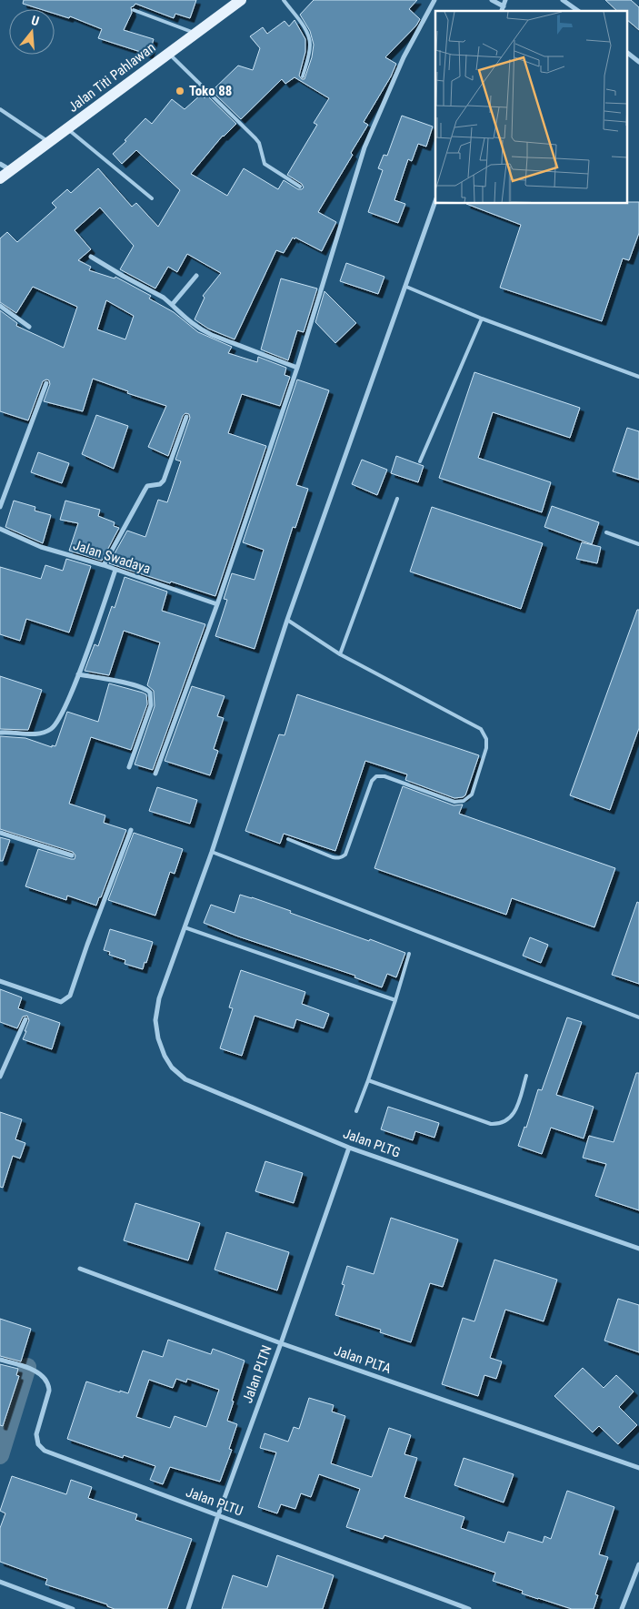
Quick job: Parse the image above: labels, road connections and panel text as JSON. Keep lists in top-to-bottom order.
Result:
{
  "streets": {
    "main road": ["Jalan Titi Pahlawan"],
    "street": [
      "Jalan Swadaya",
      "Jalan PLTG",
      "Jalan PLTA",
      "Jalan PLTN",
      "Jalan PLTU"
    ]
  },
  "crossings": [
    ["Jalan PLTG", "Jalan PLTN"],
    ["Jalan PLTA", "Jalan PLTN"],
    ["Jalan PLTN", "Jalan PLTU"]
  ],
  "places": ["Toko 88"],
  "north": "top"
}
